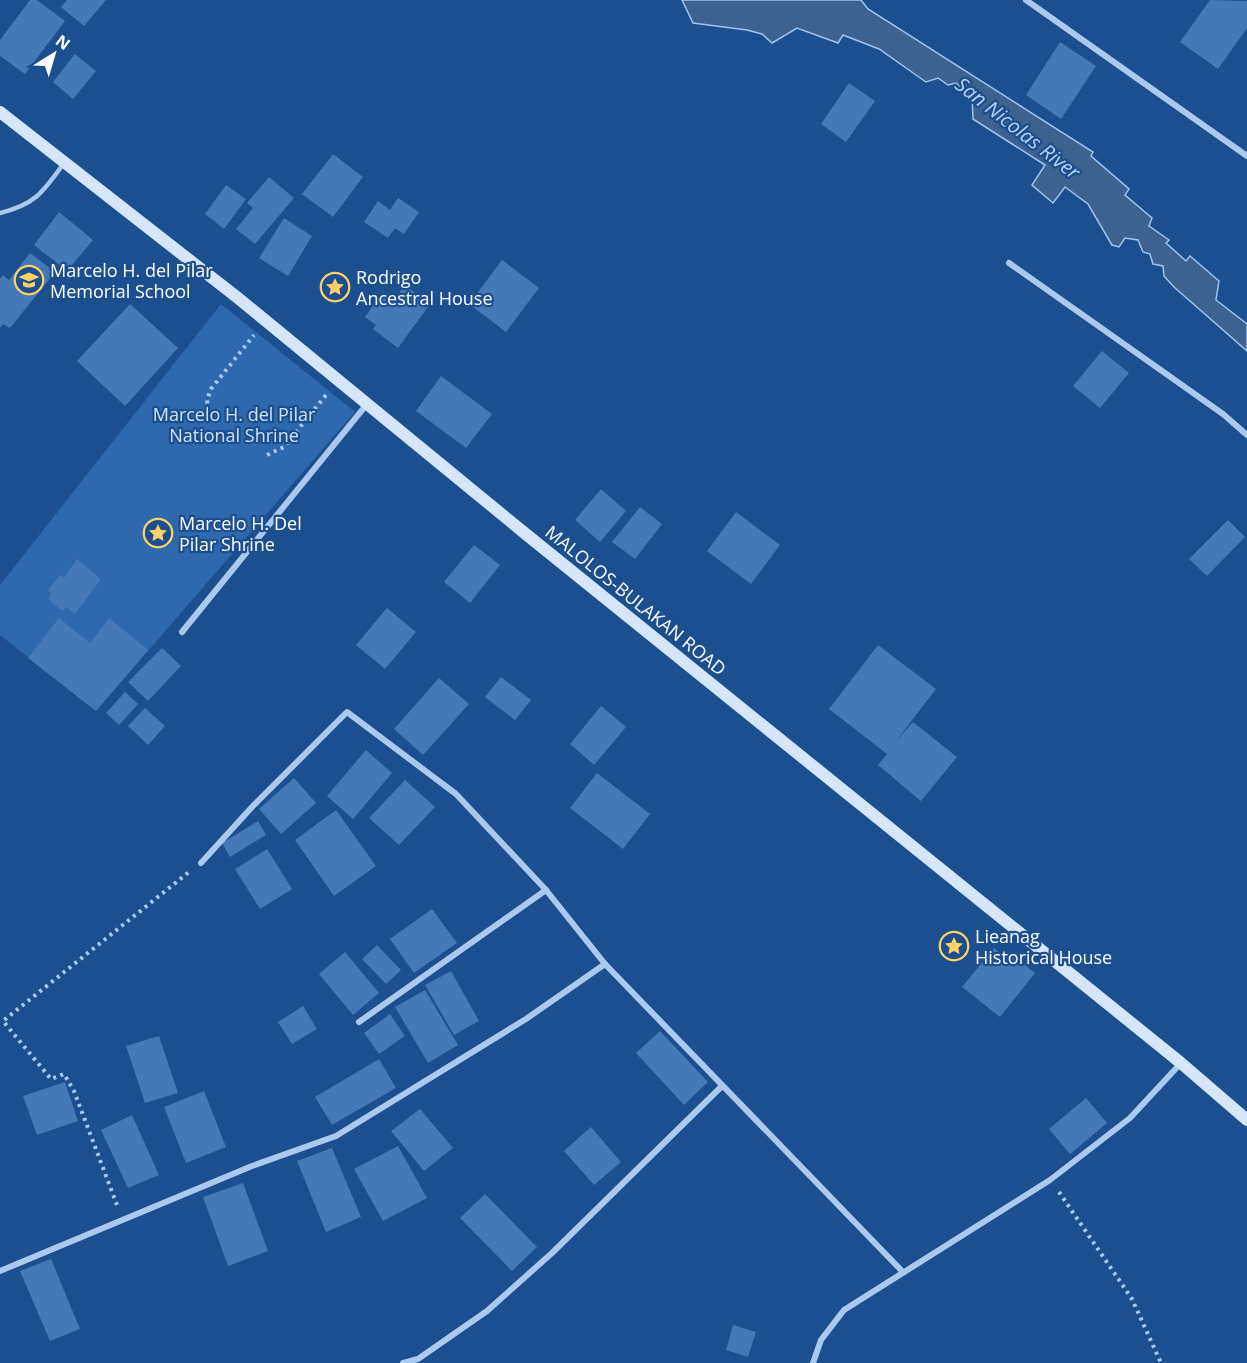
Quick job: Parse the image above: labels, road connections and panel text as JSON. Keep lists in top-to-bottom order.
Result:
{
  "streets": {
    "main road": ["MALOLOS-BULAKAN ROAD"]
  },
  "water": ["San Nicolas River"],
  "parks": ["Marcelo H. del Pilar National Shrine"],
  "places": {
    "school or university": ["Marcelo H. del Pilar Memorial School"],
    "place": ["Rodrigo Ancestral House", "Marcelo H. Del Pilar Shrine", "Lieanag Historical House"]
  },
  "north": "top right"
}
